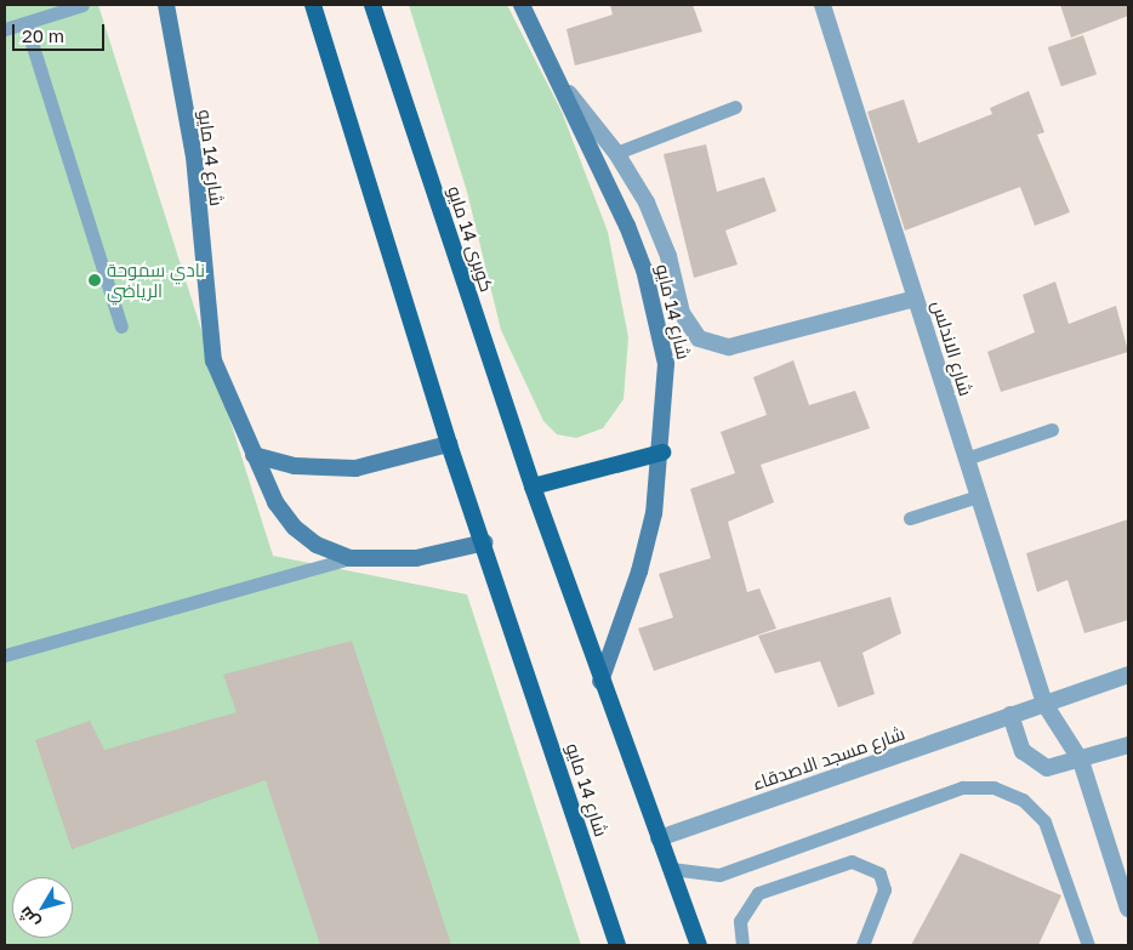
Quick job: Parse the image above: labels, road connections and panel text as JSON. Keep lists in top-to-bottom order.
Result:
{
  "streets": {
    "main road": ["شارع 14 مايو", "كوبرى 14 مايو"],
    "street": ["شارع الاندلس", "شارع مسجد الاصدقاء"]
  },
  "crossings": [
    ["شارع الاندلس", "شارع مسجد الاصدقاء"]
  ],
  "places": ["نادي سموحة الرياضي"],
  "scale_bar": "20 m",
  "north": "bottom left"
}
